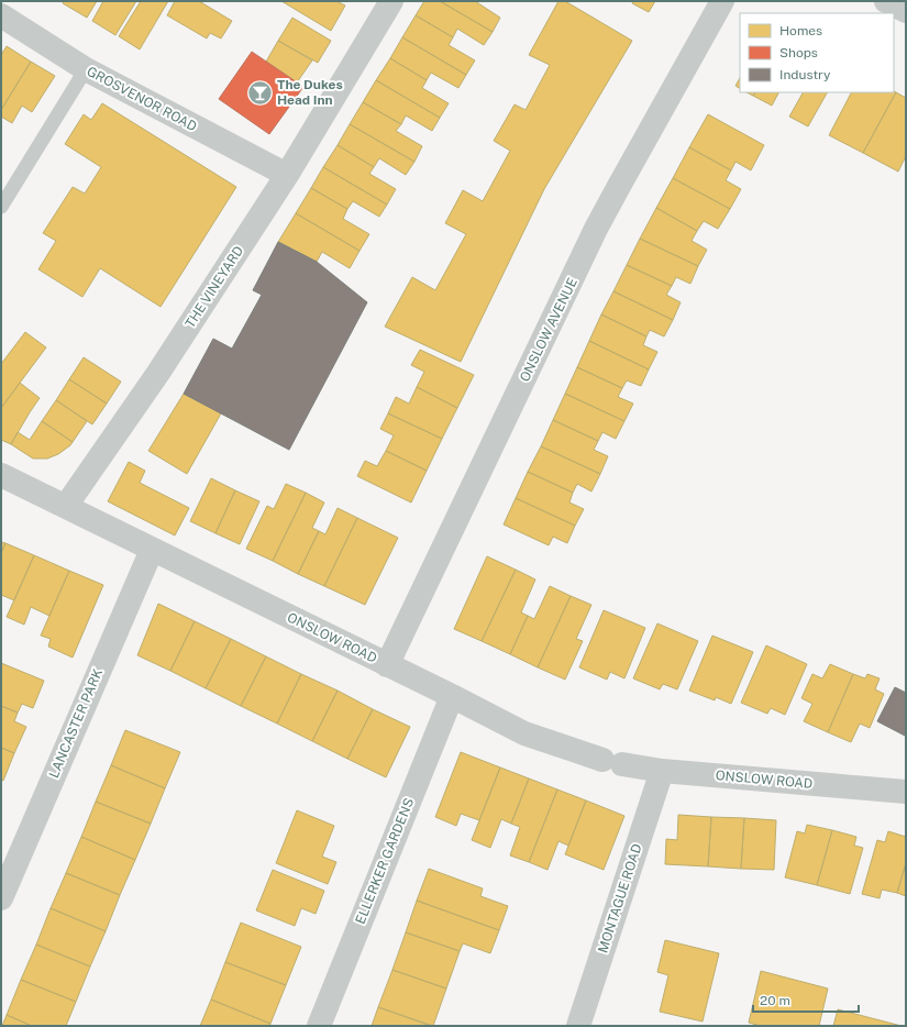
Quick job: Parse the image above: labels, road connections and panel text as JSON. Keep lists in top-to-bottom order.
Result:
{
  "streets": {
    "street": [
      "GROSVENOR ROAD",
      "THE VINEYARD",
      "ONSLOW AVENUE",
      "ONSLOW ROAD",
      "LANCASTER PARK",
      "ELLERKER GARDENS",
      "MONTAGUE ROAD"
    ]
  },
  "crossings": [
    ["GROSVENOR ROAD", "THE VINEYARD"],
    ["THE VINEYARD", "ONSLOW ROAD"],
    ["ONSLOW AVENUE", "ONSLOW ROAD"],
    ["ONSLOW ROAD", "LANCASTER PARK"],
    ["ONSLOW ROAD", "ELLERKER GARDENS"],
    ["ONSLOW ROAD", "MONTAGUE ROAD"]
  ],
  "places": {
    "bar": ["The Dukes Head Inn"]
  },
  "legend": ["Homes", "Shops", "Industry"],
  "scale_bar": "20 m"
}
